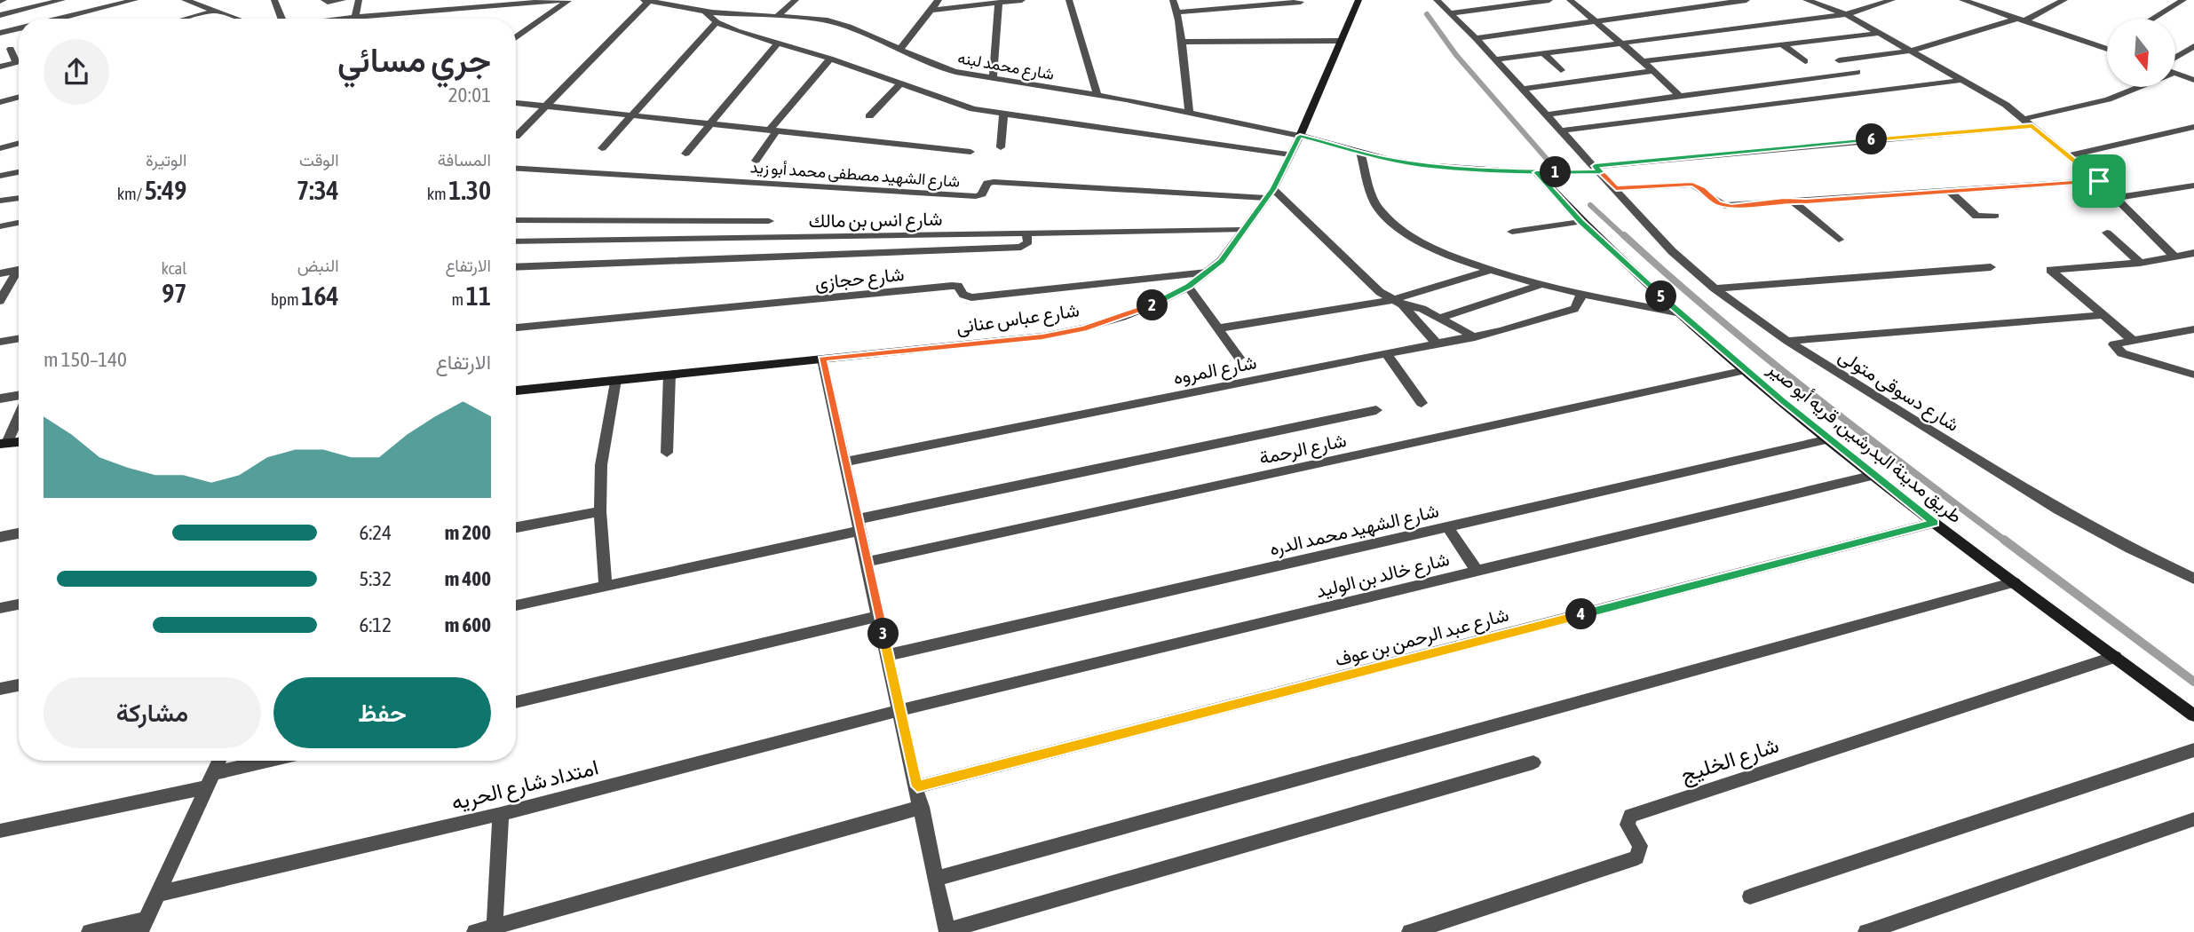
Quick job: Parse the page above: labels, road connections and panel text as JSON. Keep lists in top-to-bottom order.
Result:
{
  "streets": {
    "street": [
      "شارع محمد لبنه",
      "شارع الشهيد مصطفى محمد أبو زيد",
      "شارع انس بن مالك",
      "شارع حجازى",
      "شارع عباس عنانى",
      "شارع المروه",
      "شارع دسوقى متولى",
      "طريق مدينة البدرشين, قريه أبو صير",
      "شارع الرحمة",
      "شارع الشهيد محمد الدره",
      "شارع خالد بن الوليد",
      "شارع عبد الرحمن بن عوف",
      "شارع الخليج",
      "امتداد شارع الحريه"
    ]
  },
  "crossings": [
    ["شارع محمد لبنه", "شارع عباس عنانى"],
    ["شارع الشهيد مصطفى محمد أبو زيد", "شارع عباس عنانى"],
    ["شارع انس بن مالك", "شارع عباس عنانى"],
    ["شارع حجازى", "شارع عباس عنانى"],
    ["طريق مدينة البدرشين, قريه أبو صير", "شارع الرحمة"],
    ["طريق مدينة البدرشين, قريه أبو صير", "شارع الشهيد محمد الدره"],
    ["طريق مدينة البدرشين, قريه أبو صير", "شارع خالد بن الوليد"],
    ["طريق مدينة البدرشين, قريه أبو صير", "شارع عبد الرحمن بن عوف"],
    ["طريق مدينة البدرشين, قريه أبو صير", "شارع الخليج"],
    ["شارع خالد بن الوليد", "امتداد شارع الحريه"]
  ],
  "north": "bottom",
  "page": {
    "heading": ["جري مسائي", "20:01"],
    "pins": [
      "6",
      "1",
      "5",
      "2",
      "4",
      "3"
    ],
    "stats": [
      ["المسافة", "1.30 km"],
      ["الوقت", "7:34"],
      ["الوتيرة", "5:49 /km"],
      ["الارتفاع", "11 m"],
      ["النبض", "164 bpm"],
      ["kcal", "97"]
    ],
    "chart": ["الارتفاع", "140–150 m"],
    "list": [
      {
        "name": "200 m",
        "note": "6:24"
      },
      {
        "name": "400 m",
        "note": "5:32"
      },
      {
        "name": "600 m",
        "note": "6:12"
      }
    ],
    "buttons": ["حفظ", "مشاركة"]
  }
}
